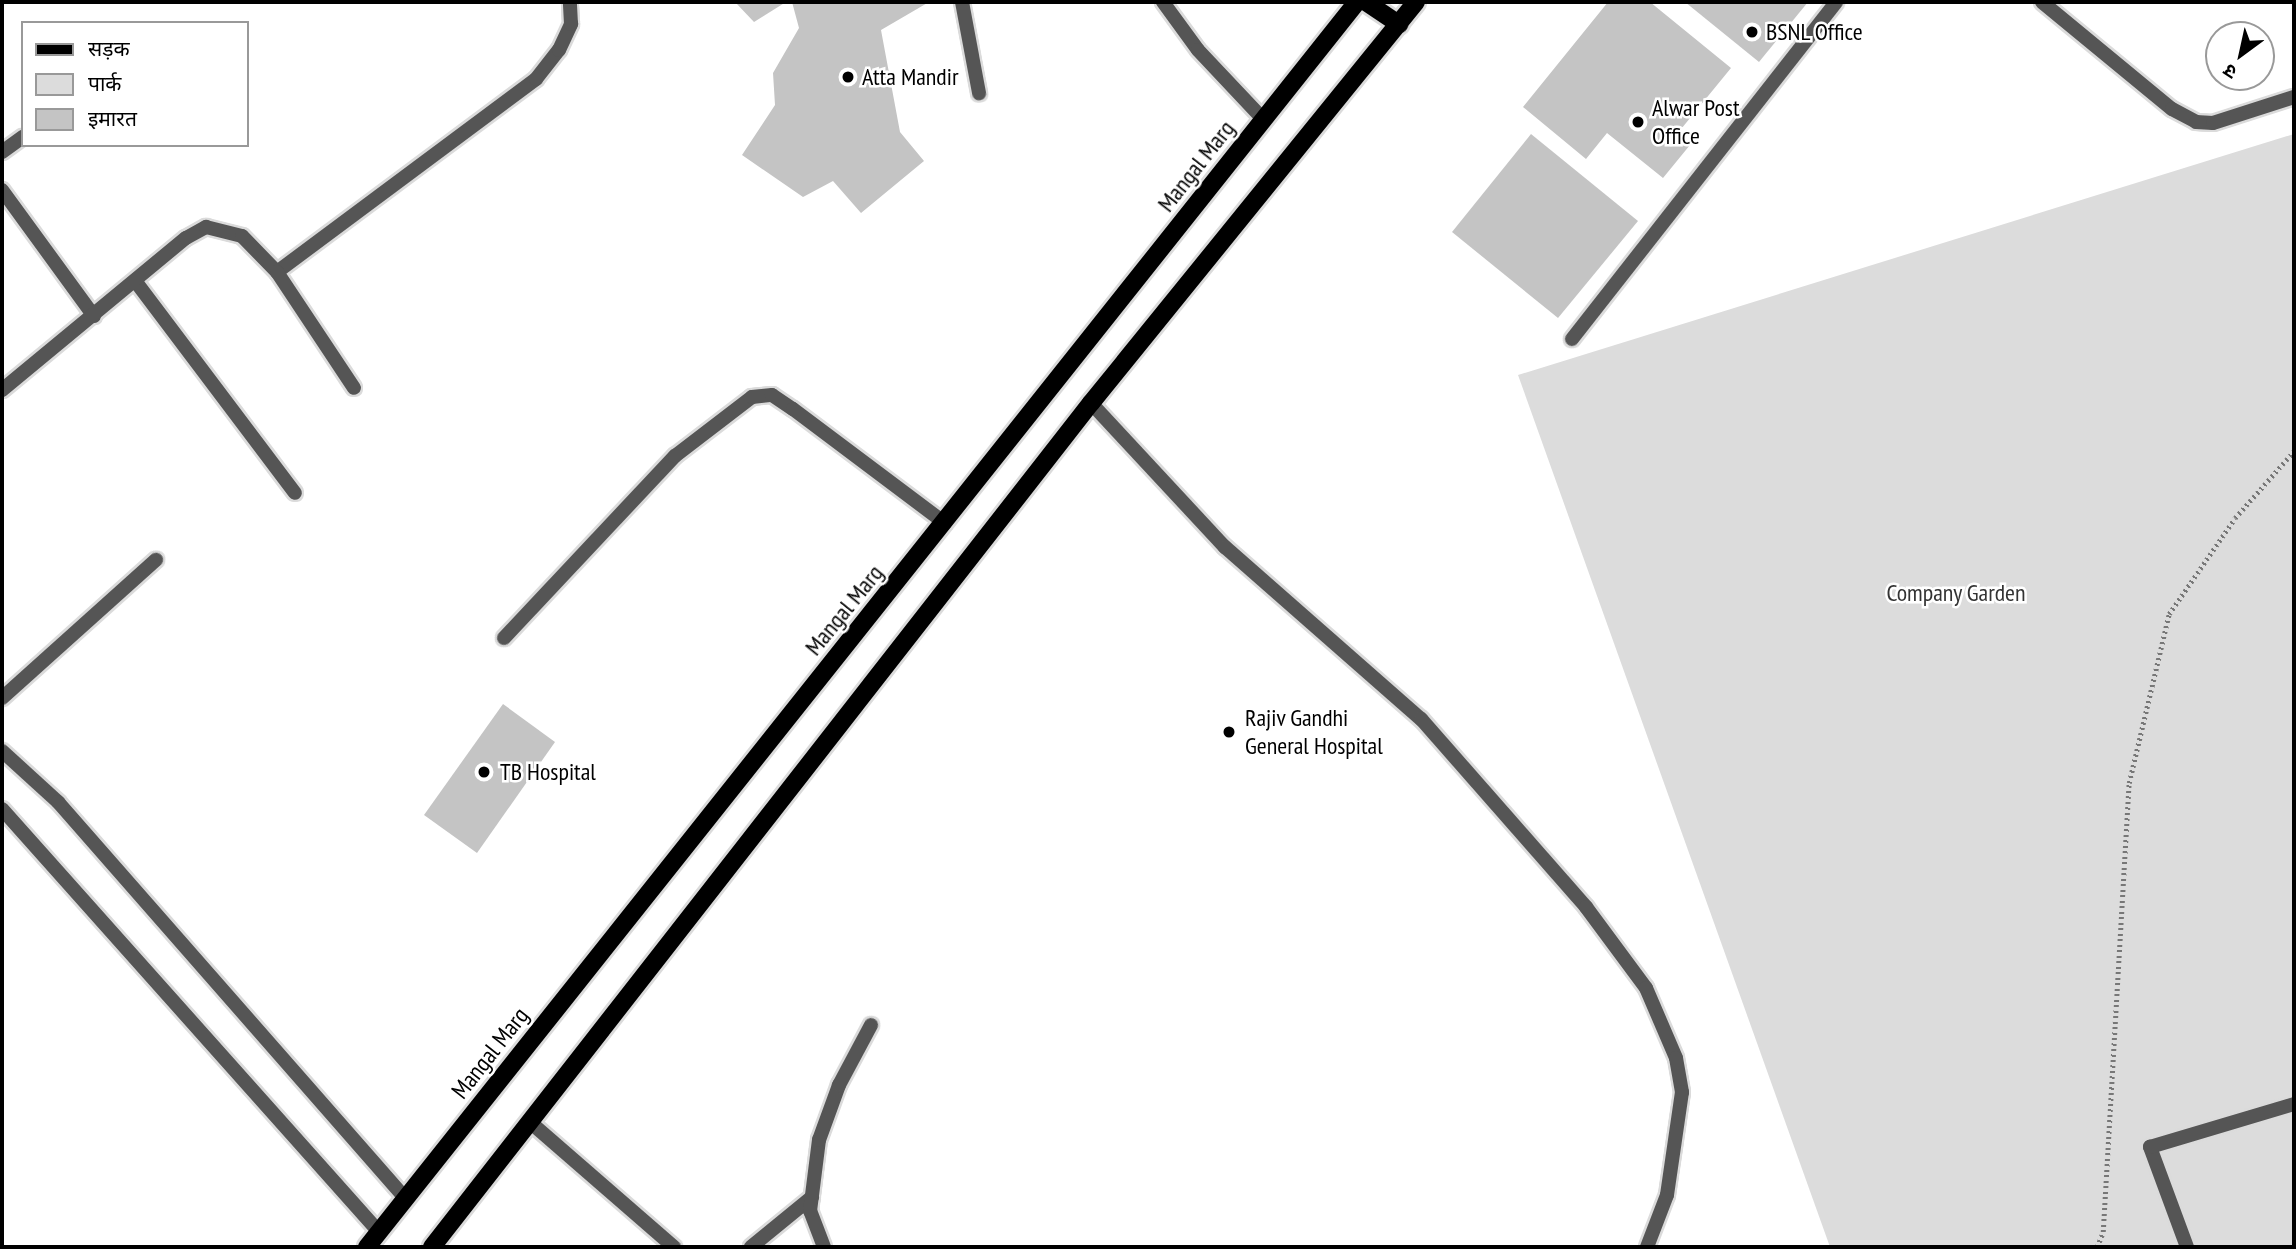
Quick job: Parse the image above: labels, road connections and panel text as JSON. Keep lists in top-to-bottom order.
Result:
{
  "streets": {
    "main road": ["Mangal Marg"]
  },
  "parks": ["Company Garden"],
  "places": [
    "BSNL Office",
    "Atta Mandir",
    "Alwar Post Office",
    "Rajiv Gandhi General Hospital",
    "TB Hospital"
  ],
  "legend": ["सड़क", "पार्क", "इमारत"],
  "north": "bottom left"
}
